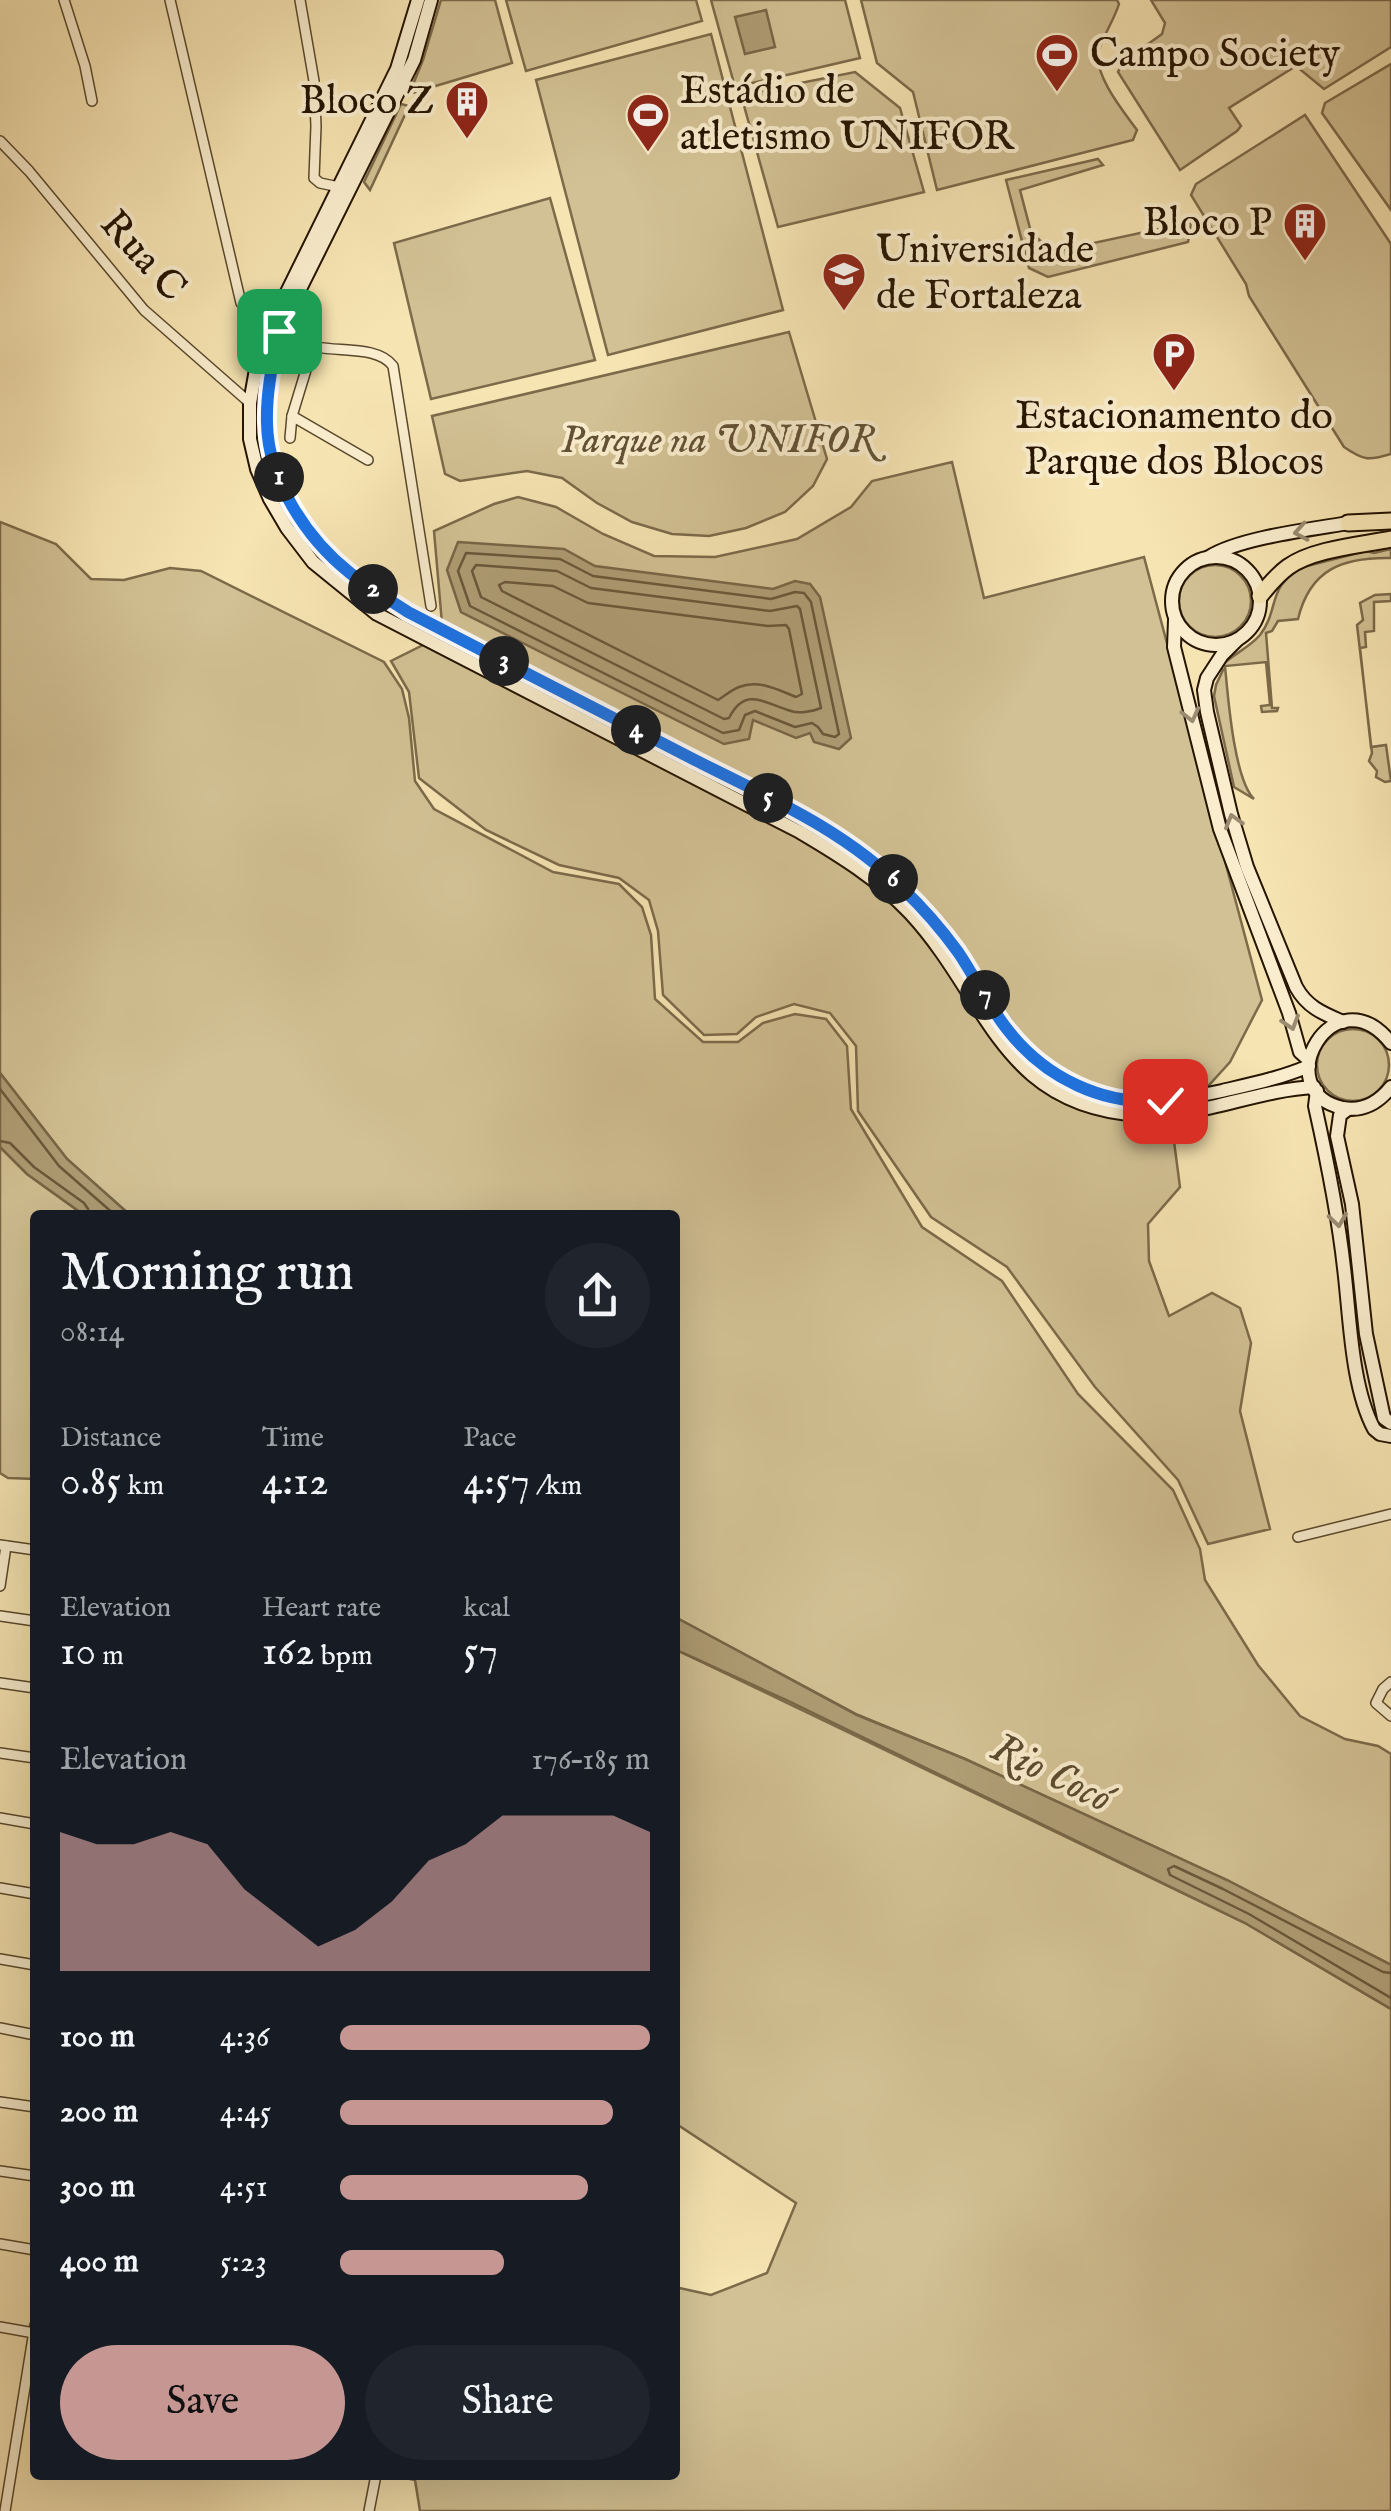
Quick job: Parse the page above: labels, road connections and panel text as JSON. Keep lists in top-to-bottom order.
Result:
{
  "streets": {
    "street": ["Rua C"]
  },
  "water": ["Rio Cocó"],
  "parks": ["Parque na UNIFOR"],
  "places": {
    "sports": ["Campo Society", "Estádio de atletismo UNIFOR"],
    "building": ["Bloco Z", "Bloco P"],
    "school or university": ["Universidade de Fortaleza"],
    "parking": ["Estacionamento do Parque dos Blocos"]
  },
  "page": {
    "pins": [
      "1",
      "2",
      "3",
      "4",
      "5",
      "6",
      "7"
    ],
    "heading": ["Morning run", "08:14"],
    "stats": [
      ["Distance", "0.85 km"],
      ["Time", "4:12"],
      ["Pace", "4:57 /km"],
      ["Elevation", "10 m"],
      ["Heart rate", "162 bpm"],
      ["kcal", "57"]
    ],
    "chart": ["Elevation", "176–185 m"],
    "list": [
      {
        "name": "100 m",
        "note": "4:36"
      },
      {
        "name": "200 m",
        "note": "4:45"
      },
      {
        "name": "300 m",
        "note": "4:51"
      },
      {
        "name": "400 m",
        "note": "5:23"
      }
    ],
    "buttons": ["Save", "Share"]
  }
}
